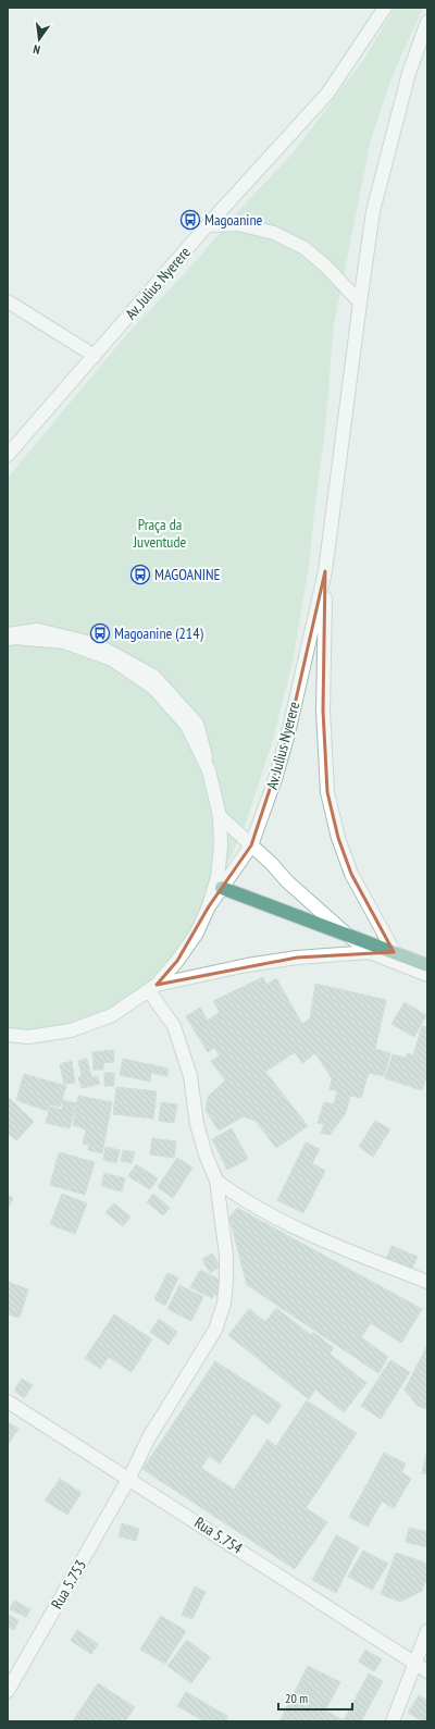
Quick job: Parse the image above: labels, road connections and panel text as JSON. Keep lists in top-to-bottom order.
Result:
{
  "streets": {
    "main road": ["Av. Julius Nyerere", "Rua 5.754", "Rua 5.753"]
  },
  "crossings": [
    ["Rua 5.754", "Rua 5.753"]
  ],
  "parks": ["Praça da Juventude"],
  "places": {
    "bus stop": ["Magoanine", "MAGOANINE", "Magoanine (214)"]
  },
  "scale_bar": "20 m",
  "north": "bottom"
}
